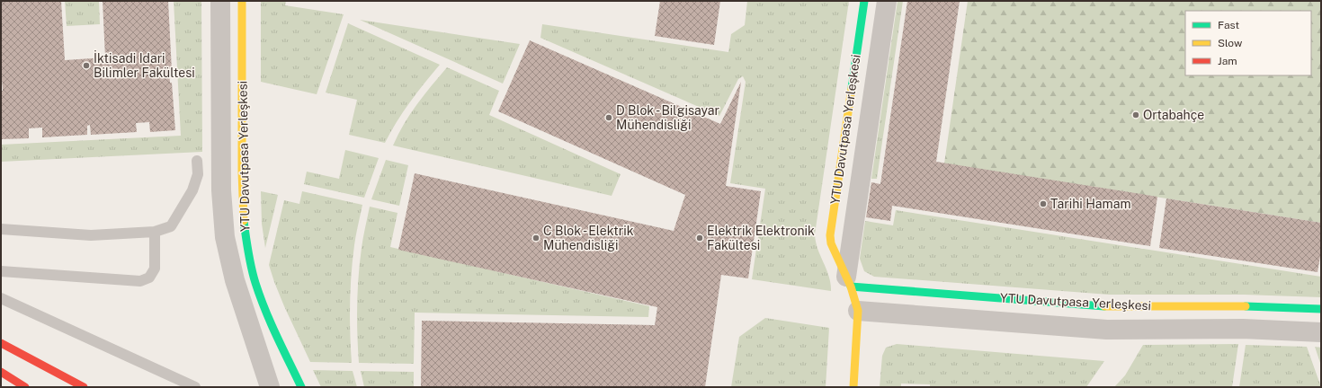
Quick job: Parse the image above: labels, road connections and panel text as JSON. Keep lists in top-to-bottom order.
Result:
{
  "streets": {
    "street": ["YTU Davutpasa Yerleşkesi"]
  },
  "places": [
    "İktisadi Idari Bilimler Fakültesi",
    "Ortabahçe",
    "D Blok - Bilgisayar Mühendisliği",
    "Tarihi Hamam",
    "C Blok - Elektrik Mühendisliği",
    "Elektrik Elektronik Fakültesi"
  ],
  "legend": ["Fast", "Slow", "Jam"]
}
